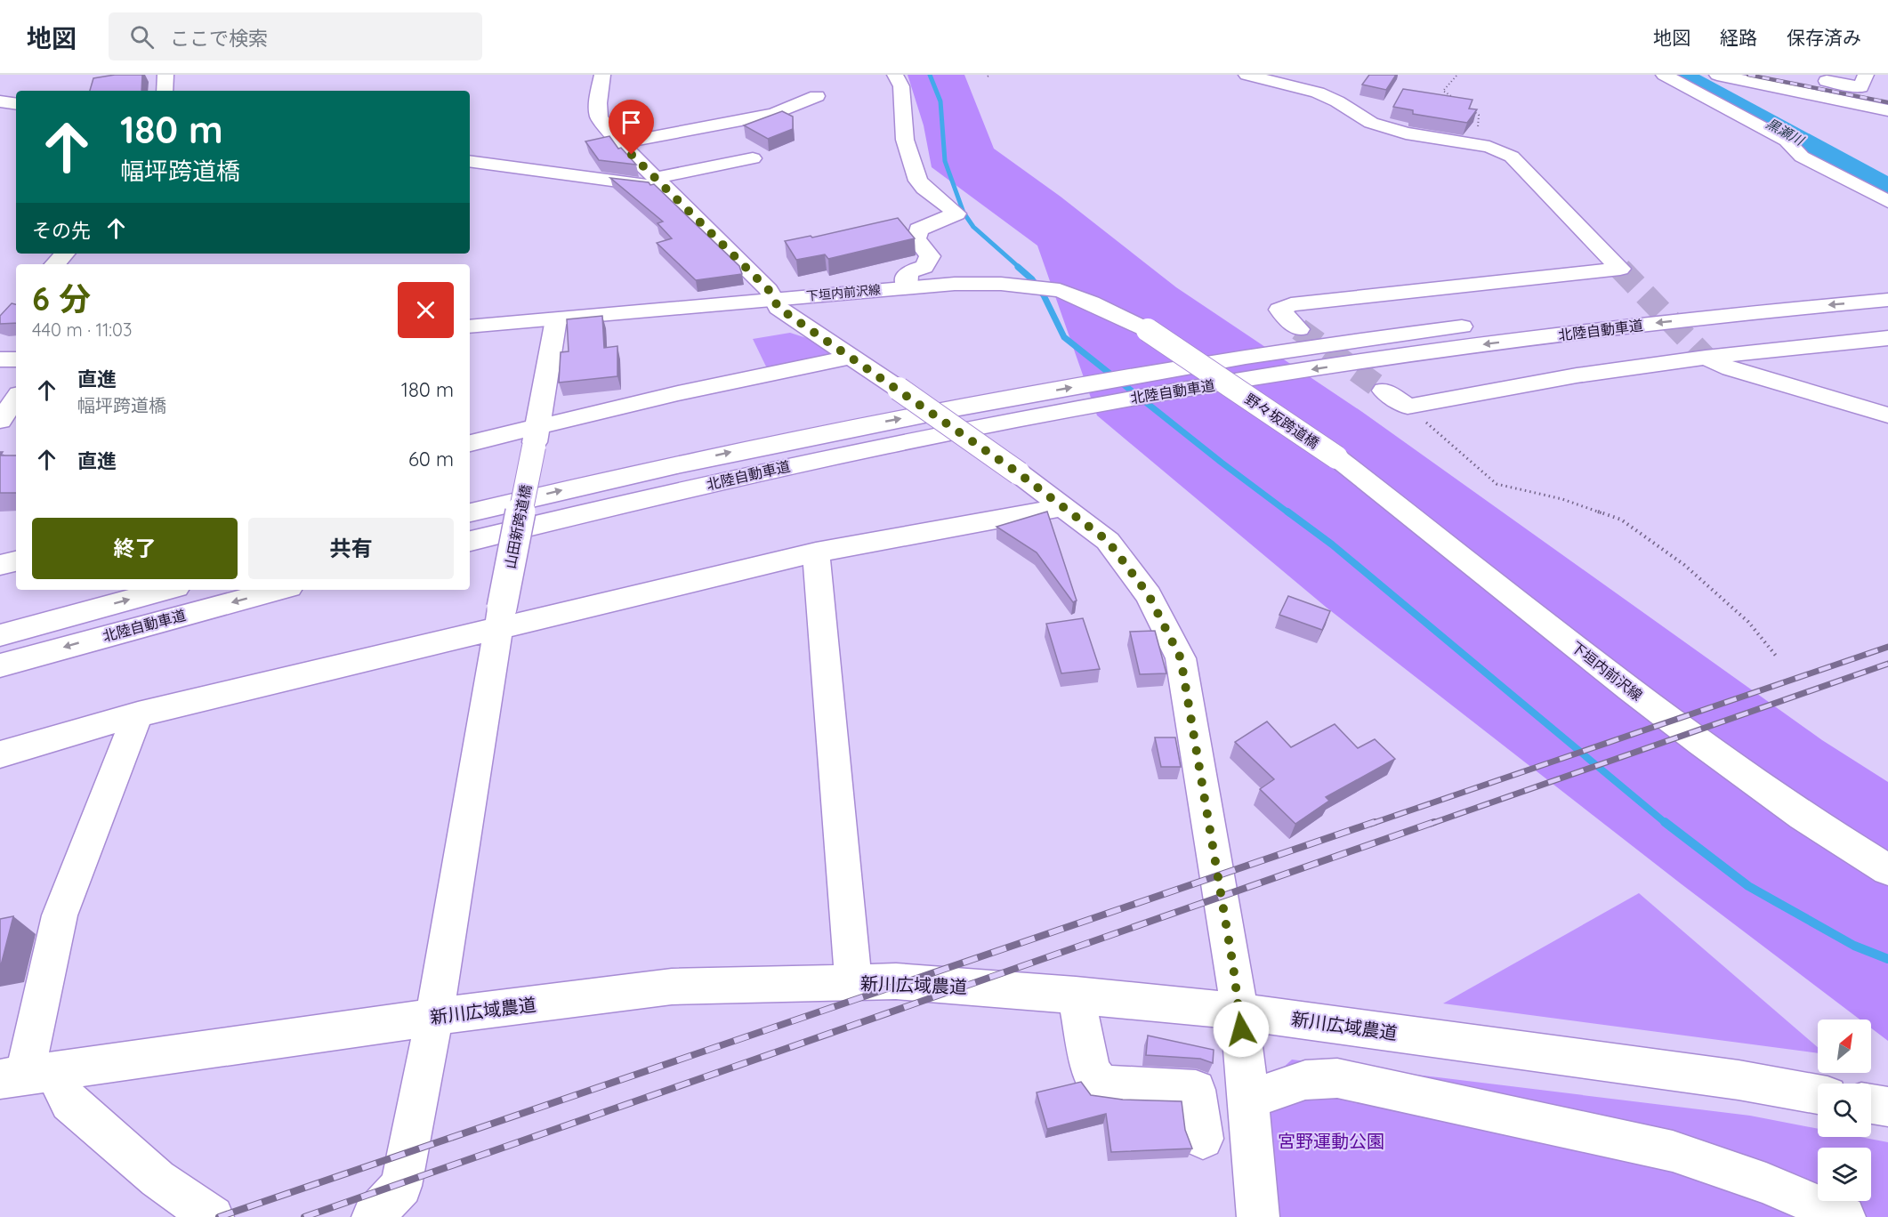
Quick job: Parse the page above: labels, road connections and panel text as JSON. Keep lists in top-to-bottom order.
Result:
{
  "streets": {
    "main road": [
      "下垣内前沢線",
      "北陸自動車道",
      "野々坂跨道橋",
      "山田新跨道橋",
      "新川広域農道"
    ]
  },
  "crossings": [
    ["下垣内前沢線", "野々坂跨道橋"],
    ["下垣内前沢線", "山田新跨道橋"],
    ["山田新跨道橋", "新川広域農道"]
  ],
  "water": ["黒瀬川"],
  "parks": ["宮野運動公園"],
  "north": "top right",
  "page": {
    "header": "地図",
    "search": "ここで検索",
    "nav": ["地図", "経路", "保存済み"],
    "turn": ["180 m", "幅坪跨道橋"],
    "then": "その先",
    "heading": ["6 分", "440 m · 11:03"],
    "list": [
      {
        "name": "直進",
        "note": "幅坪跨道橋",
        "value": "180 m"
      },
      {
        "name": "直進",
        "value": "60 m"
      }
    ],
    "buttons": ["終了", "共有"]
  }
}
